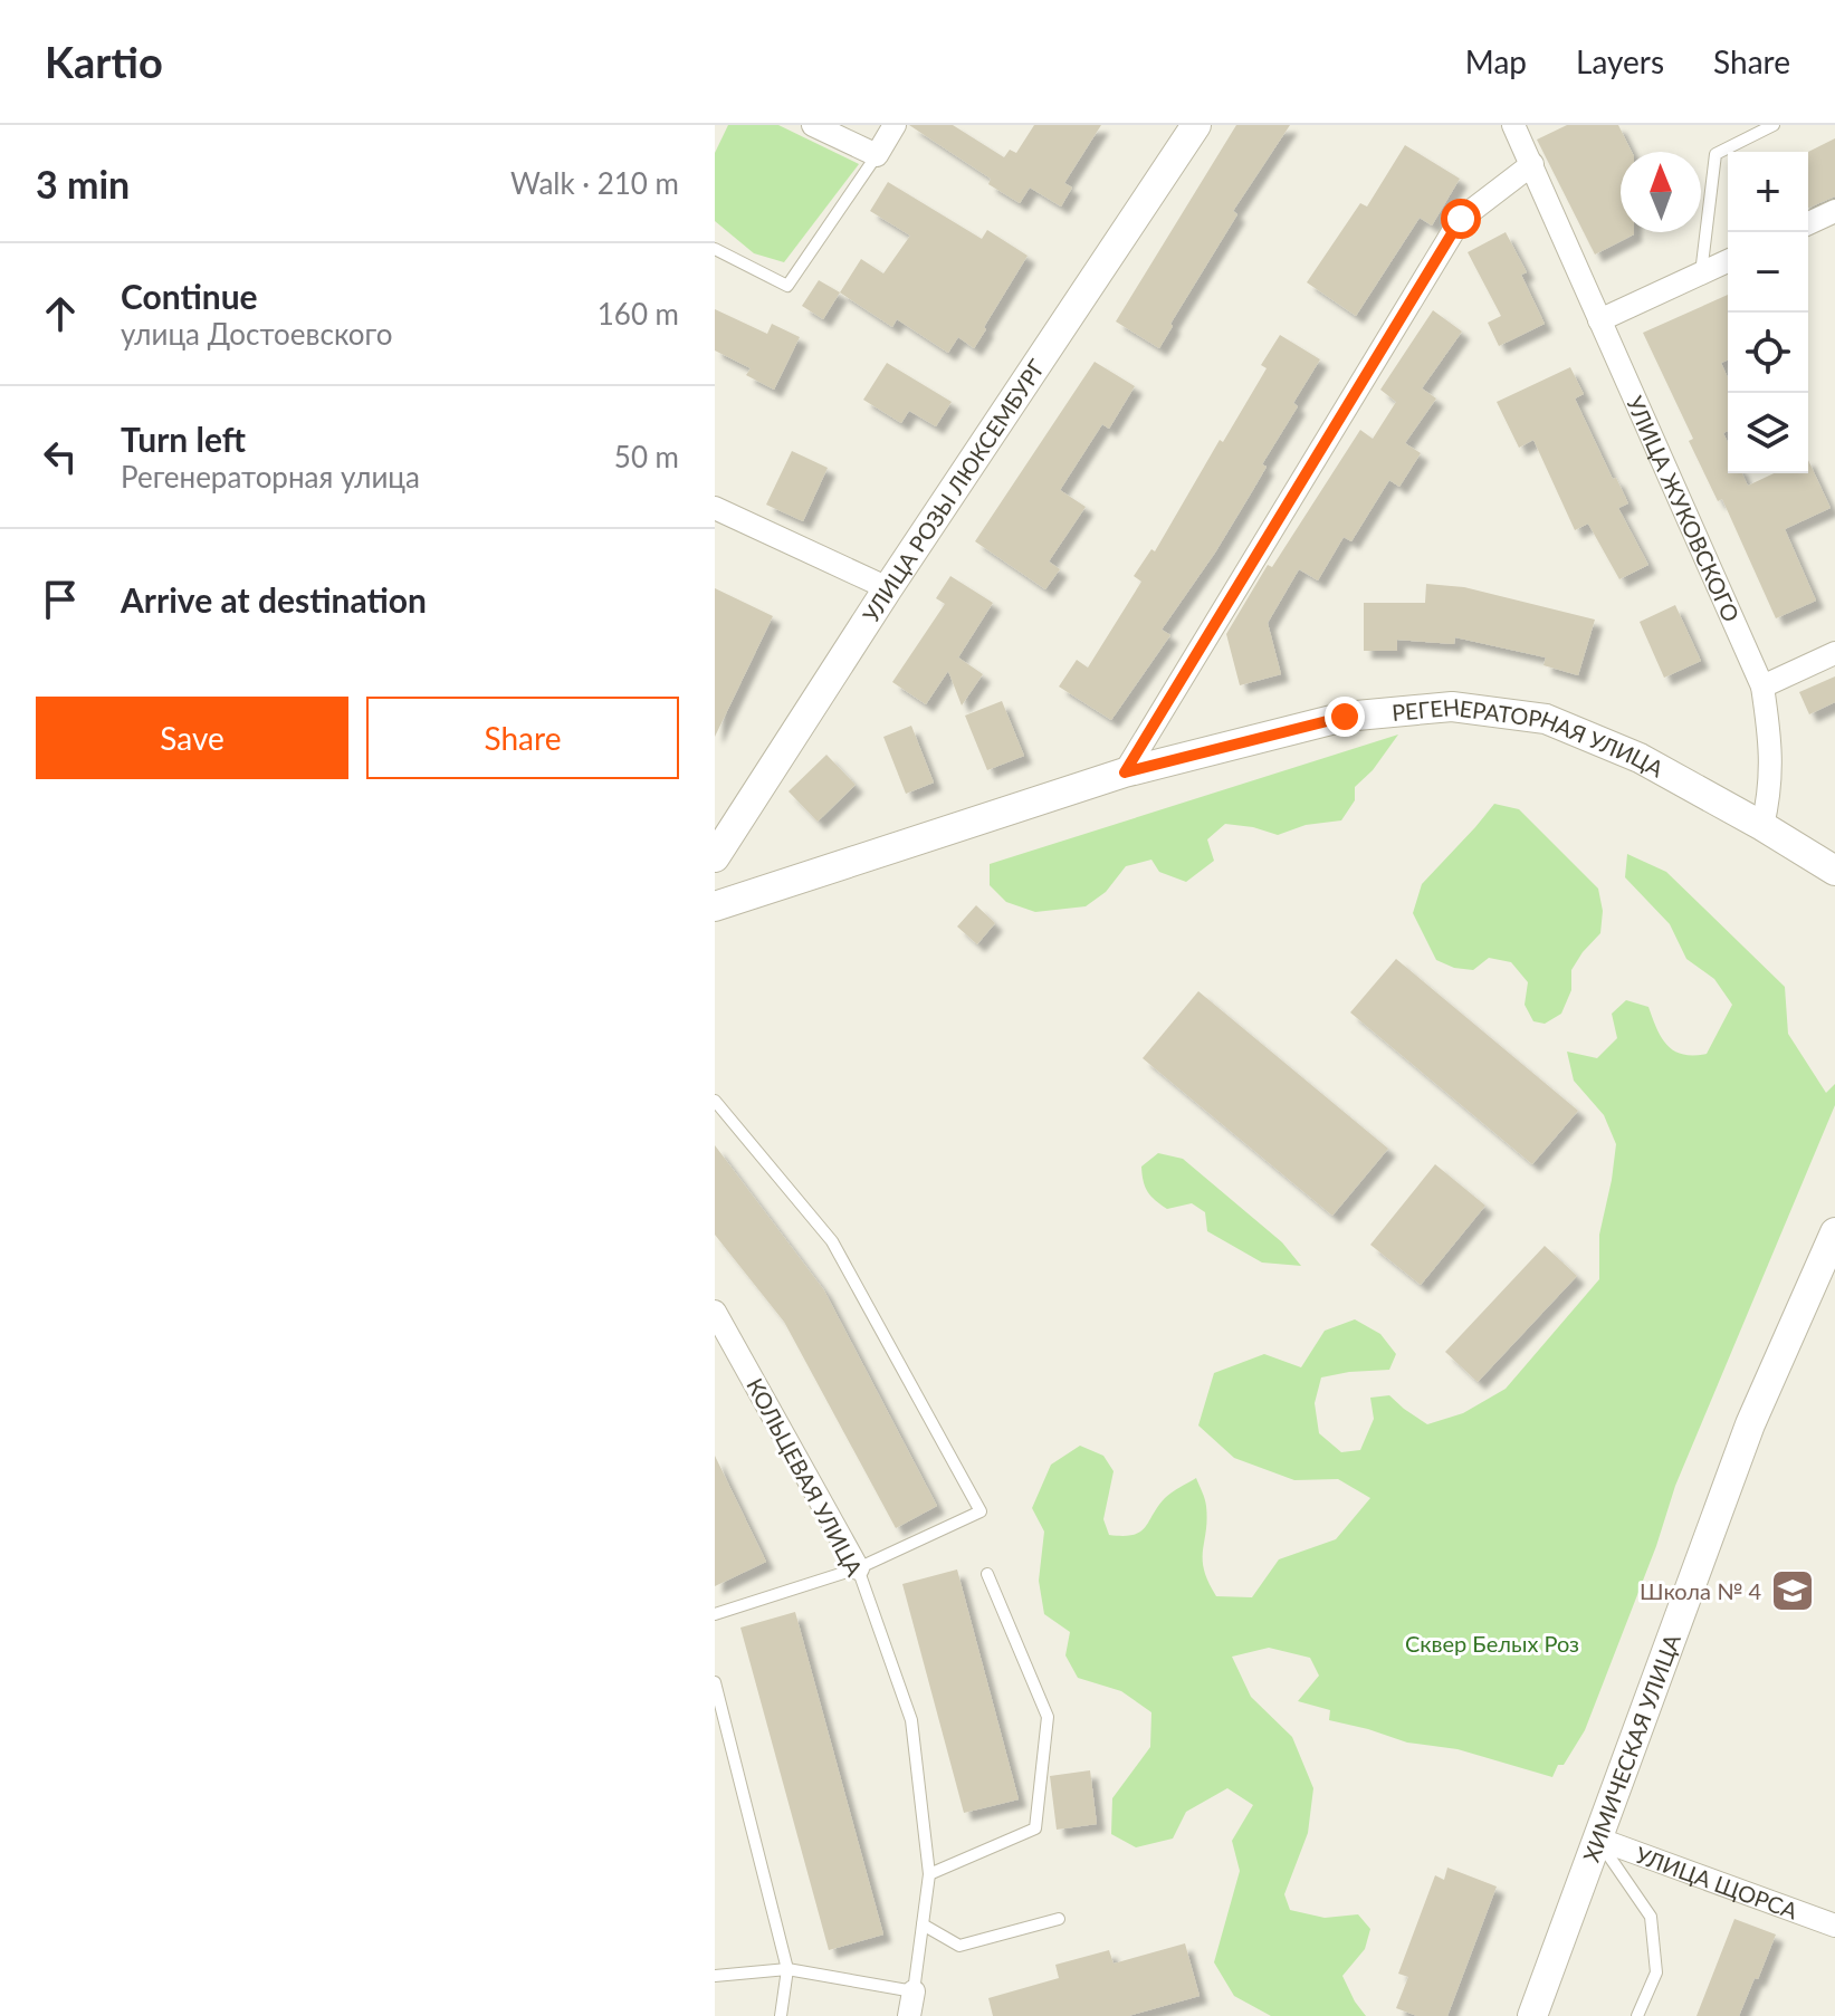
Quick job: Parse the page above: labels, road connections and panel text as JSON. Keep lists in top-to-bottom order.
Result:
{
  "streets": {
    "street": [
      "УЛИЦА РОЗЫ ЛЮКСЕМБУРГ",
      "УЛИЦА ЖУКОВСКОГО",
      "РЕГЕНЕРАТОРНАЯ УЛИЦА",
      "КОЛЬЦЕВАЯ УЛИЦА",
      "ХИМИЧЕСКАЯ УЛИЦА",
      "УЛИЦА ЩОРСА"
    ]
  },
  "crossings": [
    ["УЛИЦА ЖУКОВСКОГО", "РЕГЕНЕРАТОРНАЯ УЛИЦА"],
    ["ХИМИЧЕСКАЯ УЛИЦА", "УЛИЦА ЩОРСА"]
  ],
  "parks": ["Сквер Белых Роз"],
  "places": {
    "school or university": ["Школа № 4"]
  },
  "north": "top",
  "page": {
    "header": "Kartio",
    "nav": ["Map", "Layers", "Share"],
    "heading": ["3 min", "Walk · 210 m"],
    "map_buttons": ["+", "−"],
    "list": [
      ["Continue", "улица Достоевского", "160 m"],
      ["Turn left", "Регенераторная улица", "50 m"],
      "Arrive at destination"
    ],
    "buttons": ["Save", "Share"]
  }
}
